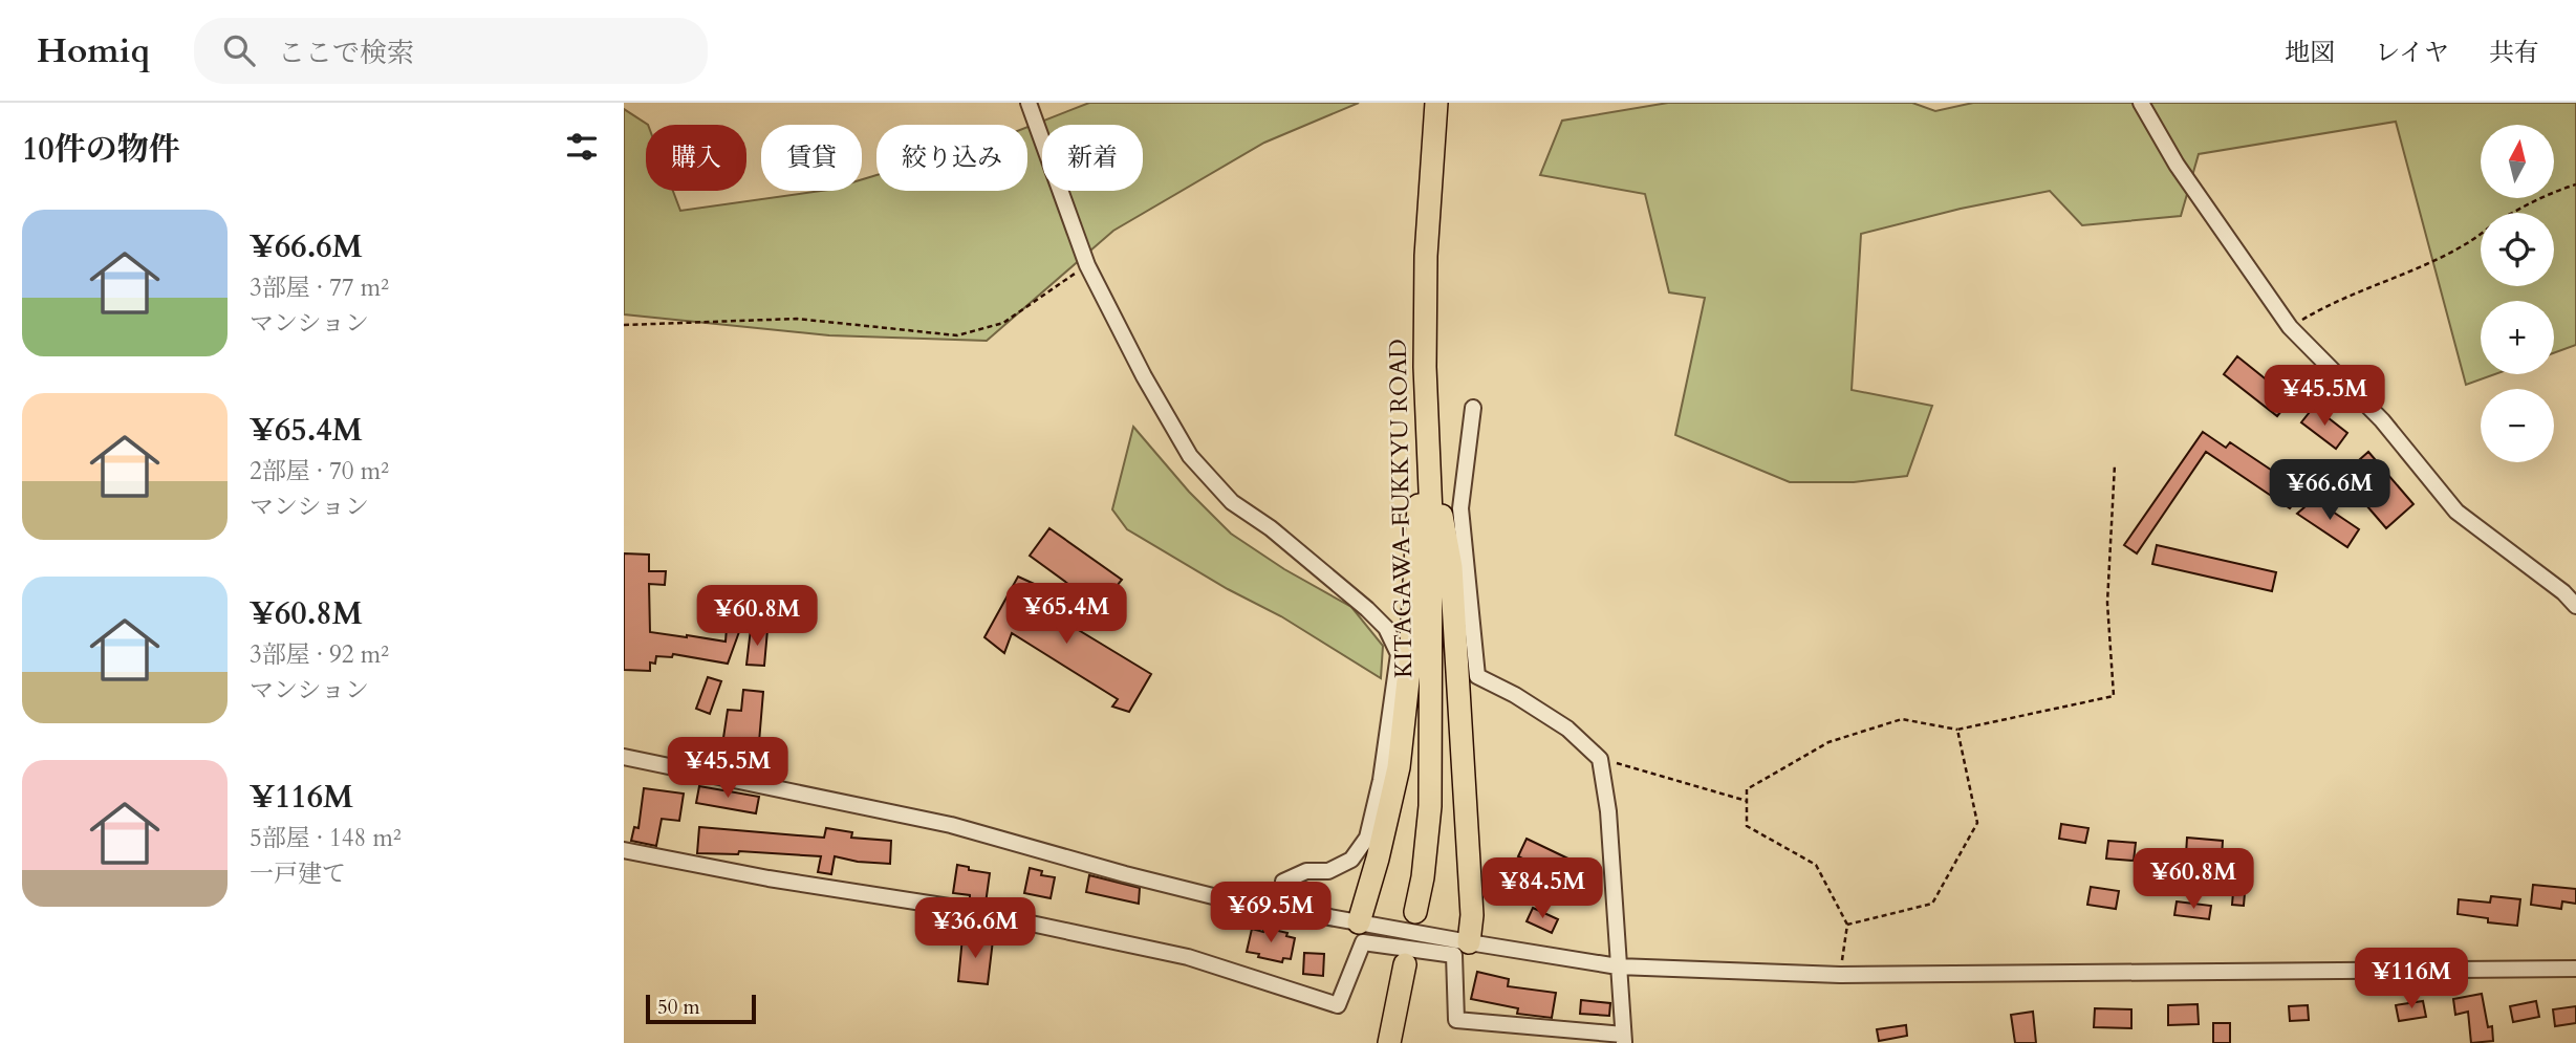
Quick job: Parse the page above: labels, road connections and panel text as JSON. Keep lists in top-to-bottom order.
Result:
{
  "streets": {
    "highway": ["KITAGAWA-FUKKYU ROAD"]
  },
  "scale_bar": "50 m",
  "north": "top",
  "page": {
    "header": "Homiq",
    "search": "ここで検索",
    "nav": ["地図", "レイヤ", "共有"],
    "heading": "10件の物件",
    "map_buttons": ["+", "−"],
    "chip": [
      "購入",
      "賃貸",
      "絞り込み",
      "新着"
    ],
    "list": [
      {
        "name": "¥66.6M",
        "note": "3部屋 · 77 m² · マンション"
      },
      {
        "name": "¥65.4M",
        "note": "2部屋 · 70 m² · マンション"
      },
      {
        "name": "¥60.8M",
        "note": "3部屋 · 92 m² · マンション"
      },
      {
        "name": "¥116M",
        "note": "5部屋 · 148 m² · 一戸建て"
      }
    ],
    "price": [
      "¥45.5M",
      "¥66.6M",
      "¥65.4M",
      "¥60.8M",
      "¥45.5M",
      "¥60.8M",
      "¥84.5M",
      "¥69.5M",
      "¥36.6M",
      "¥116M"
    ],
    "scale": "50 m"
  }
}
